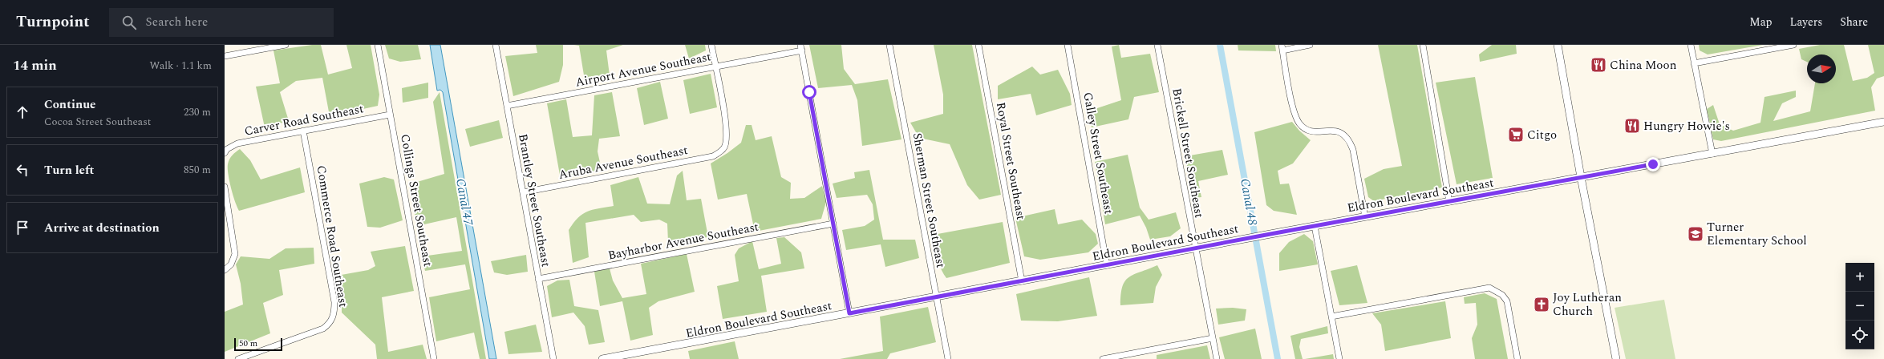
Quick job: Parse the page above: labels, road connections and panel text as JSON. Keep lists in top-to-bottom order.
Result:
{
  "streets": {
    "street": [
      "Airport Avenue Southeast",
      "Carver Road Southeast",
      "Galley Street Southeast",
      "Brickell Street Southeast",
      "Royal Street Southeast",
      "Aruba Avenue Southeast",
      "Eldron Boulevard Southeast",
      "Collings Street Southeast",
      "Brantley Street Southeast",
      "Sherman Street Southeast",
      "Commerce Road Southeast",
      "Bayharbor Avenue Southeast"
    ]
  },
  "crossings": [
    ["Airport Avenue Southeast", "Aruba Avenue Southeast"],
    ["Airport Avenue Southeast", "Brantley Street Southeast"],
    ["Carver Road Southeast", "Collings Street Southeast"],
    ["Carver Road Southeast", "Commerce Road Southeast"],
    ["Galley Street Southeast", "Eldron Boulevard Southeast"],
    ["Brickell Street Southeast", "Eldron Boulevard Southeast"],
    ["Royal Street Southeast", "Eldron Boulevard Southeast"],
    ["Aruba Avenue Southeast", "Brantley Street Southeast"],
    ["Eldron Boulevard Southeast", "Sherman Street Southeast"],
    ["Brantley Street Southeast", "Bayharbor Avenue Southeast"]
  ],
  "water": ["Canal 47", "Canal 48"],
  "places": {
    "restaurant": ["China Moon", "Hungry Howie's"],
    "supermarket": ["Citgo"],
    "school or university": ["Turner Elementary School"],
    "church": ["Joy Lutheran Church"]
  },
  "scale_bar": "50 m",
  "north": "right",
  "page": {
    "header": "Turnpoint",
    "search": "Search here",
    "nav": ["Map", "Layers", "Share"],
    "heading": ["14 min", "Walk · 1.1 km"],
    "list": [
      ["Continue", "Cocoa Street Southeast", "230 m"],
      ["Turn left", "850 m"],
      "Arrive at destination"
    ],
    "map_buttons": ["+", "−"],
    "scale": "50 m"
  }
}
